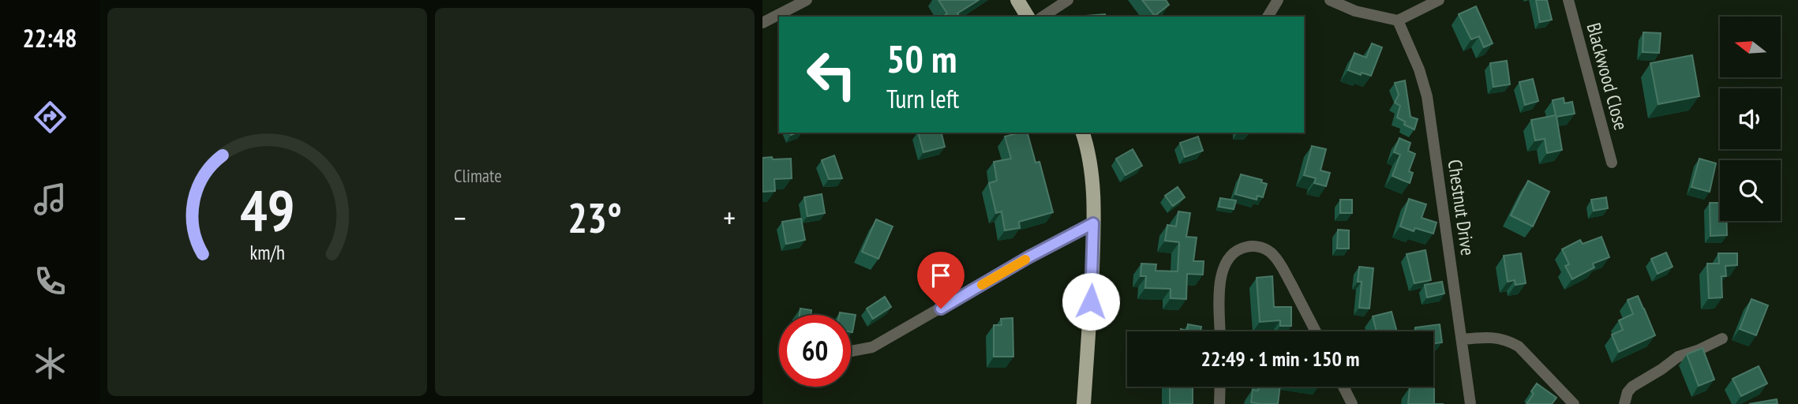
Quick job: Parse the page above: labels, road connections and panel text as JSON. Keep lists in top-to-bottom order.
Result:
{
  "streets": {
    "street": ["Blackwood Close", "Chestnut Drive"]
  },
  "north": "left",
  "page": {
    "tabs": "22:48",
    "tile": "Climate",
    "turn": ["50 m", "Turn left"],
    "heat": ["−", "23°", "+"],
    "limit": "60",
    "trip": "22:49 · 1 min · 150 m",
    "gauge": ["49", "km/h"]
  }
}
